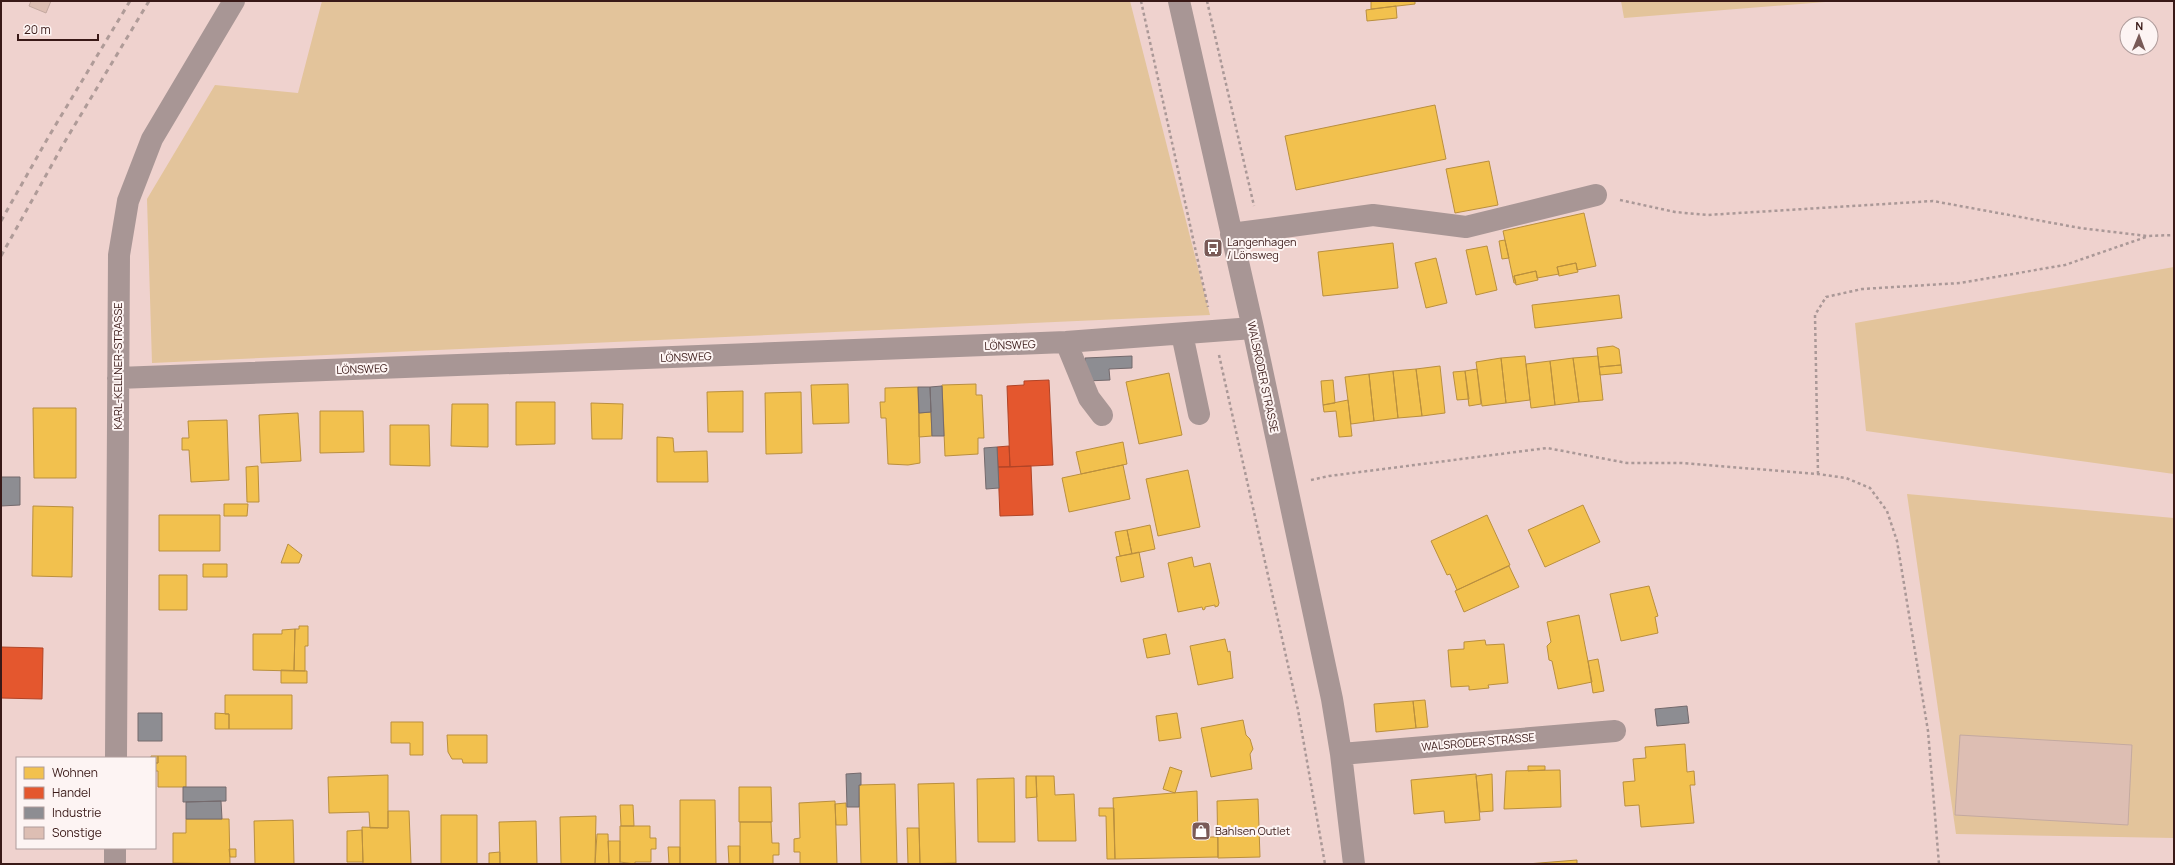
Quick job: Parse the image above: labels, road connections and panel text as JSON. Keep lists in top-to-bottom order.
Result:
{
  "streets": {
    "street": ["LÖNSWEG", "KARL-KELLNER-STRASSE", "WALSRODER STRASSE"]
  },
  "crossings": [
    ["LÖNSWEG", "KARL-KELLNER-STRASSE"],
    ["LÖNSWEG", "WALSRODER STRASSE"]
  ],
  "places": {
    "bus stop": ["Langenhagen / Lönsweg"],
    "shop": ["Bahlsen Outlet"]
  },
  "legend": [
    "Wohnen",
    "Handel",
    "Industrie",
    "Sonstige"
  ],
  "scale_bar": "20 m",
  "north": "top"
}
